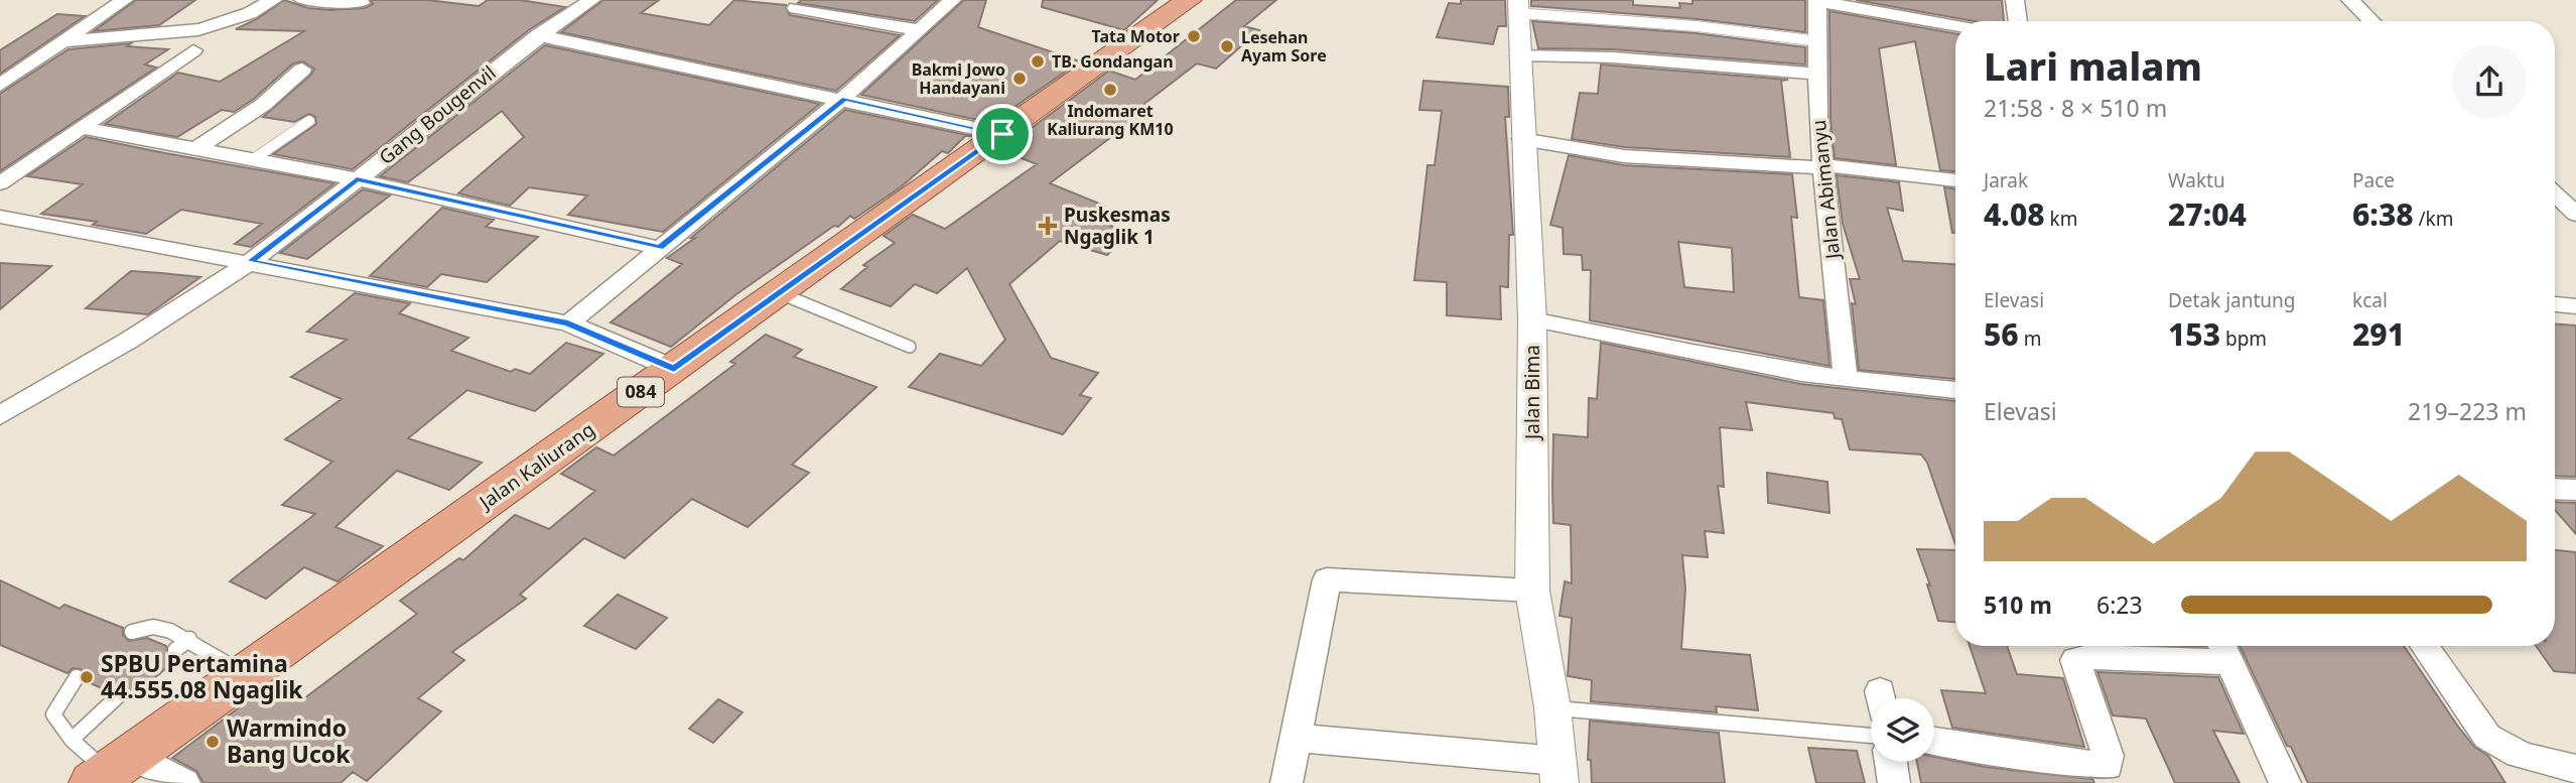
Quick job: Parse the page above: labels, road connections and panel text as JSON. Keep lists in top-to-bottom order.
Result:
{
  "streets": {
    "main road": ["084", "Jalan Kaliurang"],
    "street": ["Gang Bougenvil", "Jalan Abimanyu", "Jalan Bima"]
  },
  "places": {
    "other": [
      "Tata Motor",
      "Lesehan Ayam Sore",
      "TB. Gondangan",
      "Bakmi Jowo Handayani",
      "Indomaret Kaliurang KM10",
      "SPBU Pertamina 44.555.08 Ngaglik",
      "Warmindo Bang Ucok"
    ],
    "health": ["Puskesmas Ngaglik 1"]
  },
  "page": {
    "heading": ["Lari malam", "21:58 · 8 × 510 m"],
    "stats": [
      ["Jarak", "4.08 km"],
      ["Waktu", "27:04"],
      ["Pace", "6:38 /km"],
      ["Elevasi", "56 m"],
      ["Detak jantung", "153 bpm"],
      ["kcal", "291"]
    ],
    "chart": ["Elevasi", "219–223 m"],
    "list": [
      {
        "name": "510 m",
        "note": "6:23"
      }
    ]
  }
}
